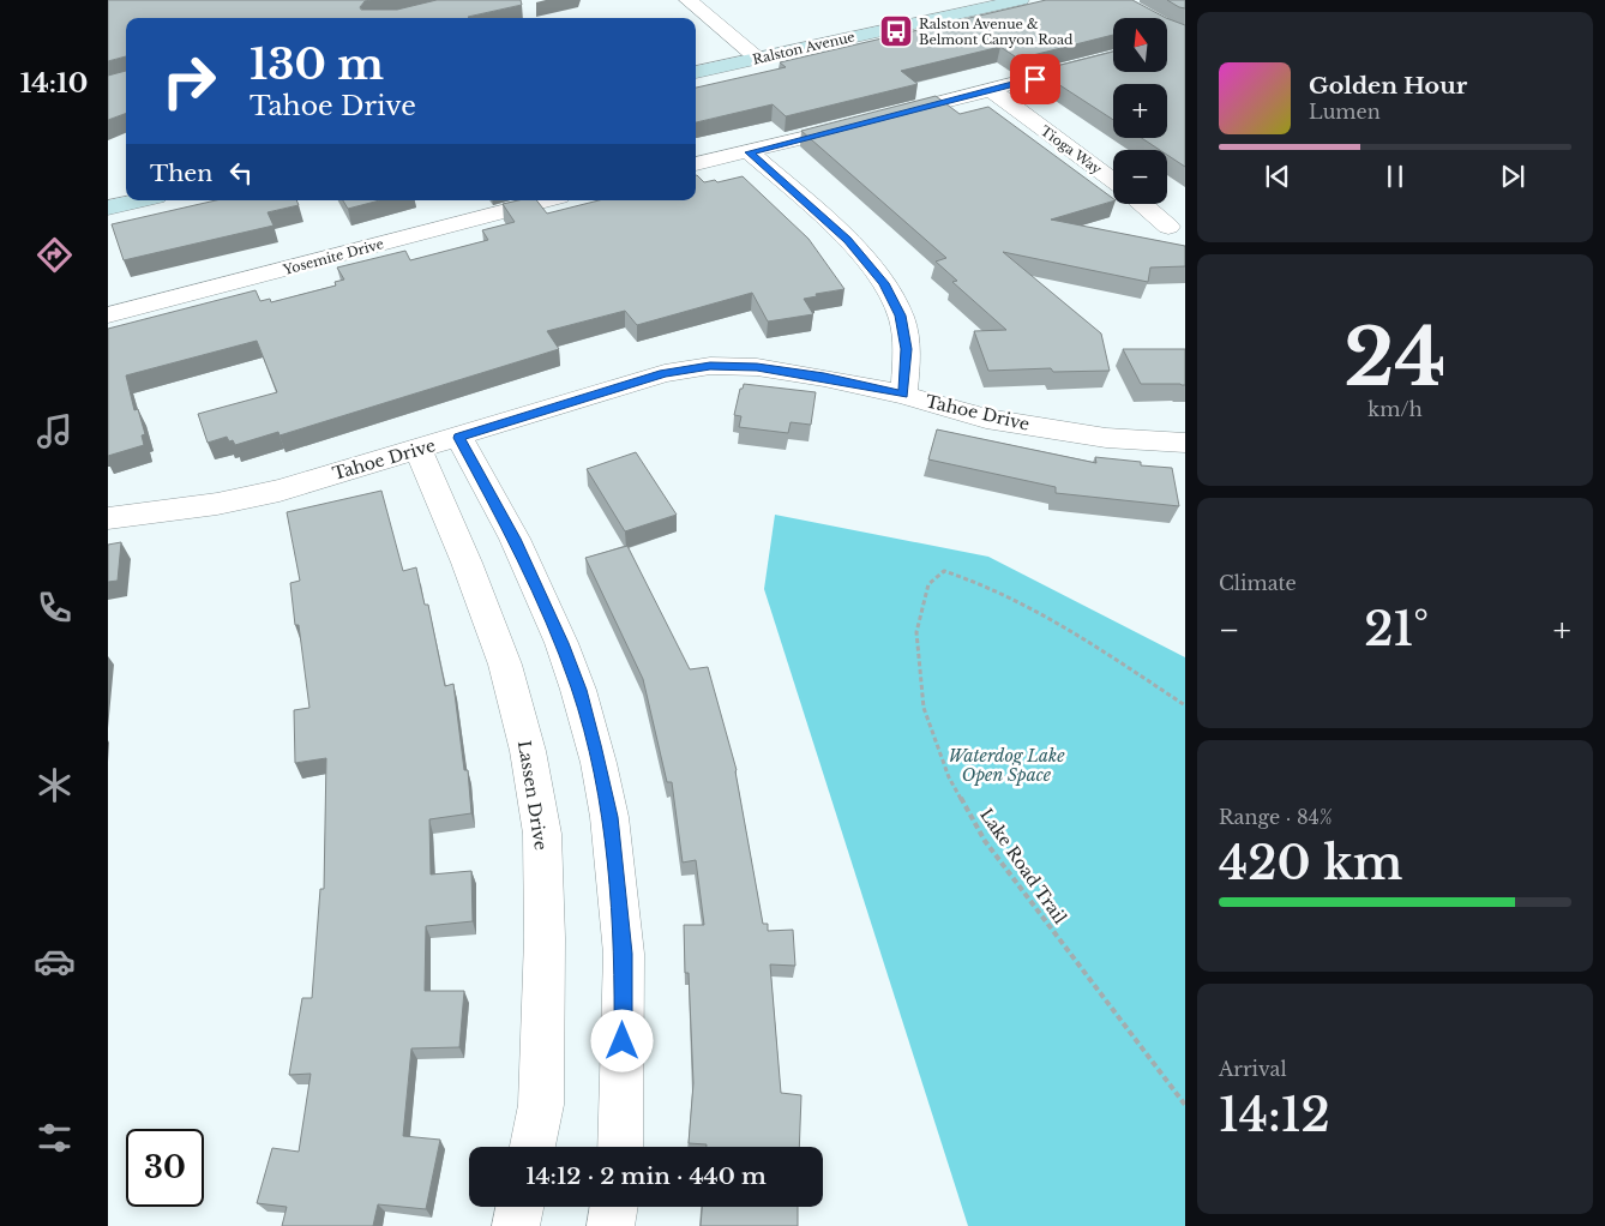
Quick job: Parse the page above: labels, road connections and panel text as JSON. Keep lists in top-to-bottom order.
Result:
{
  "streets": {
    "main road": ["Ralston Avenue"],
    "street": [
      "Tioga Way",
      "Yosemite Drive",
      "Tahoe Drive",
      "Lassen Drive"
    ],
    "path": ["Lake Road Trail"]
  },
  "crossings": [
    ["Tahoe Drive", "Lassen Drive"]
  ],
  "parks": ["Waterdog Lake Open Space"],
  "places": {
    "bus stop": ["Ralston Avenue & Belmont Canyon Road"]
  },
  "north": "top",
  "page": {
    "tabs": "14:10",
    "map_buttons": ["+", "−"],
    "turn": ["130 m", "Tahoe Drive"],
    "song": ["Golden Hour", "Lumen"],
    "then": "Then",
    "tile": [
      ["24", "km/h"],
      "Climate",
      ["Range · 84%", "420 km"],
      ["Arrival", "14:12"]
    ],
    "heat": ["−", "21°", "+"],
    "limit": "30",
    "trip": "14:12 · 2 min · 440 m"
  }
}
